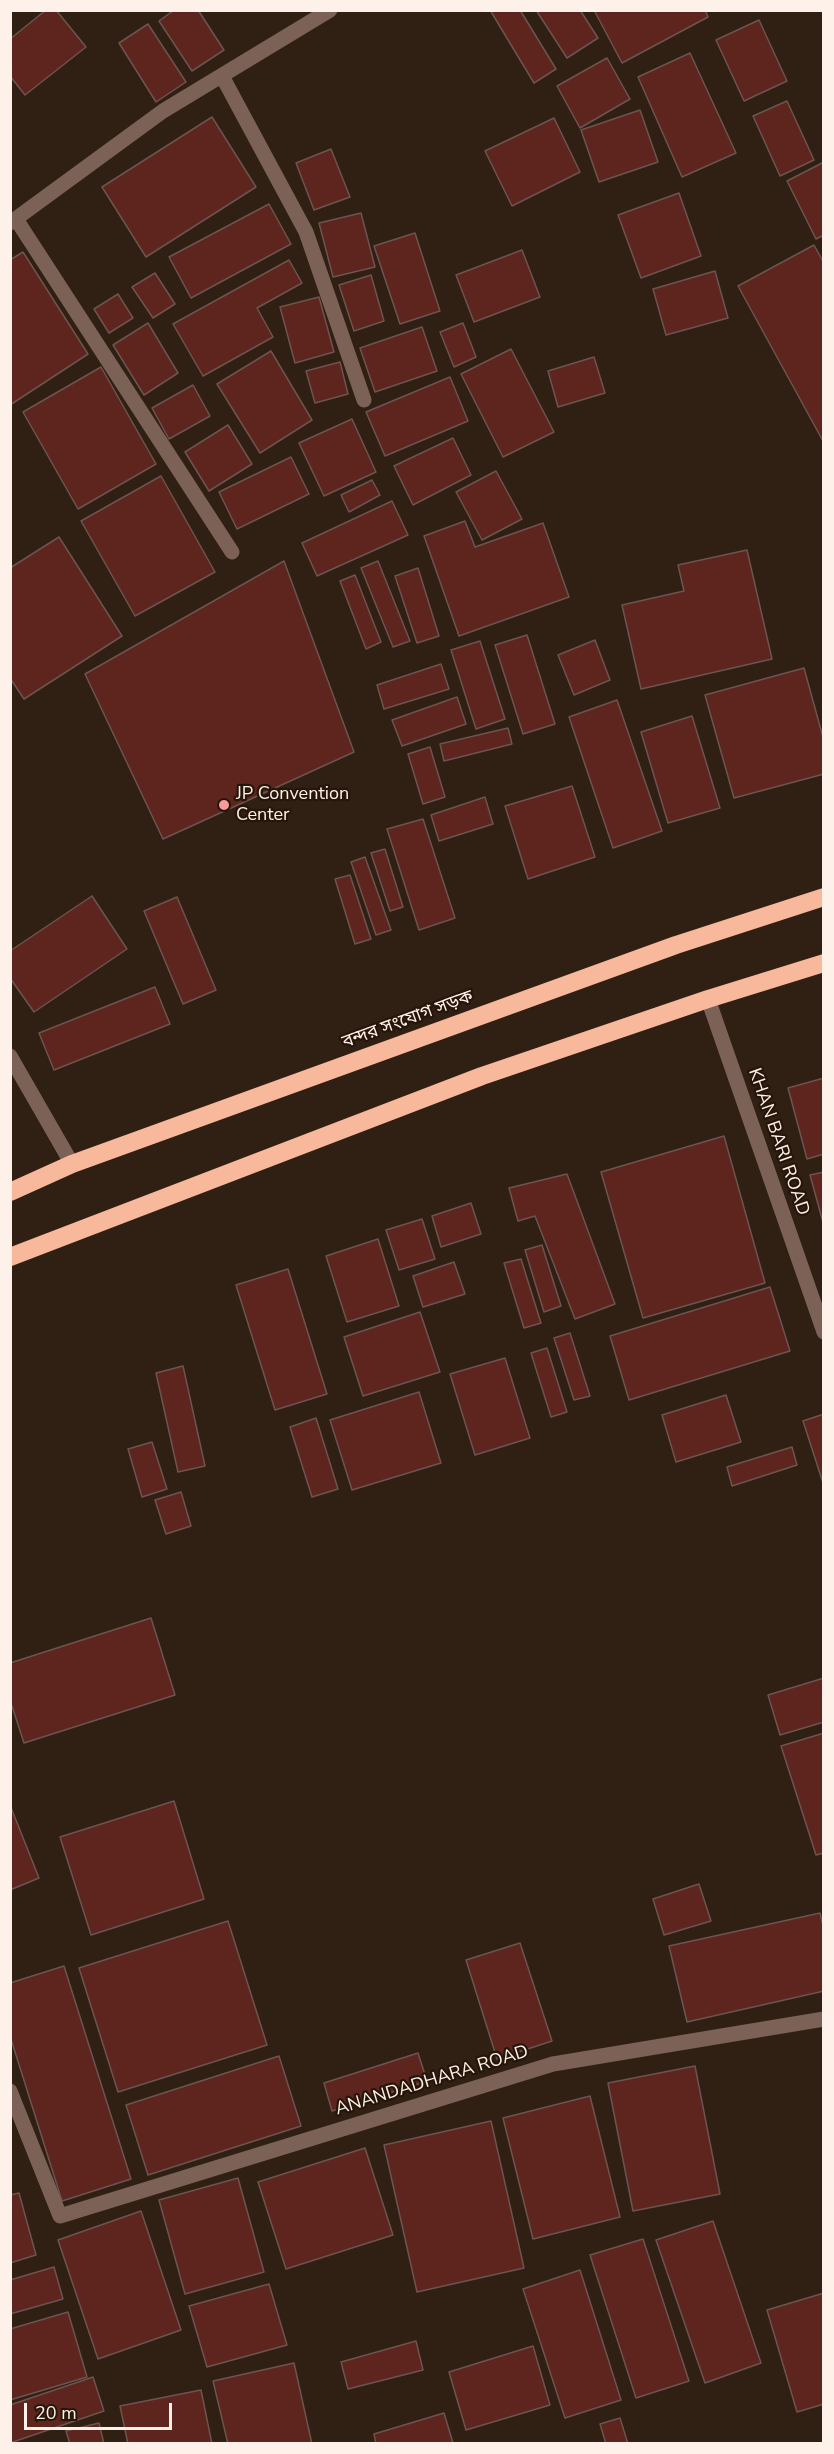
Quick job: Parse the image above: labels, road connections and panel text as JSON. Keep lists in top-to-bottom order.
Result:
{
  "streets": {
    "highway": ["বন্দর সংযোগ সড়ক"],
    "street": ["KHAN BARI ROAD", "ANANDADHARA ROAD"]
  },
  "places": ["JP Convention Center"],
  "scale_bar": "20 m"
}
